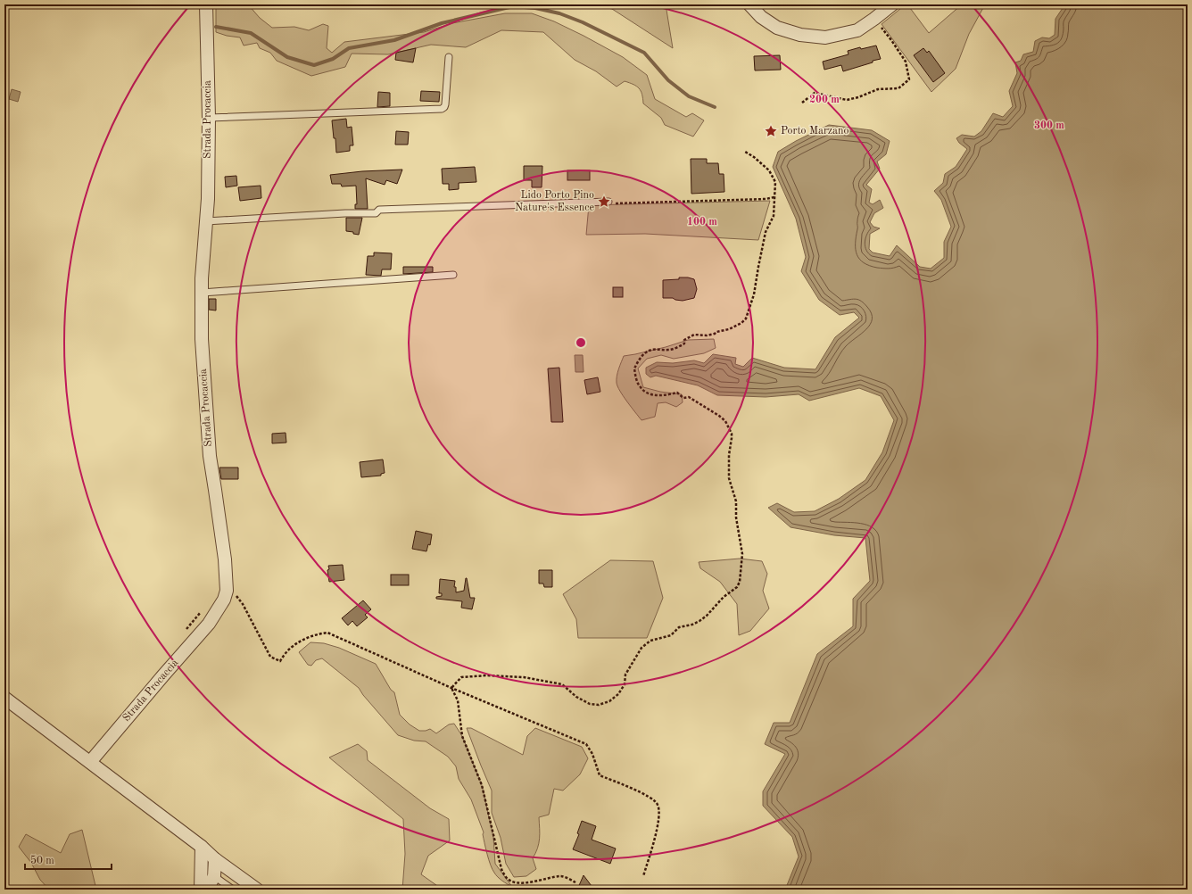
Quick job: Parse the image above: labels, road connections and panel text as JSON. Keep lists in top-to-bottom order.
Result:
{
  "streets": {
    "street": ["Strada Procaccia"]
  },
  "places": {
    "place": ["Porto Marzano", "Lido Porto Pino Nature's Essence"]
  },
  "scale_bar": "50 m",
  "rings": ["200 m", "300 m", "100 m"]
}
